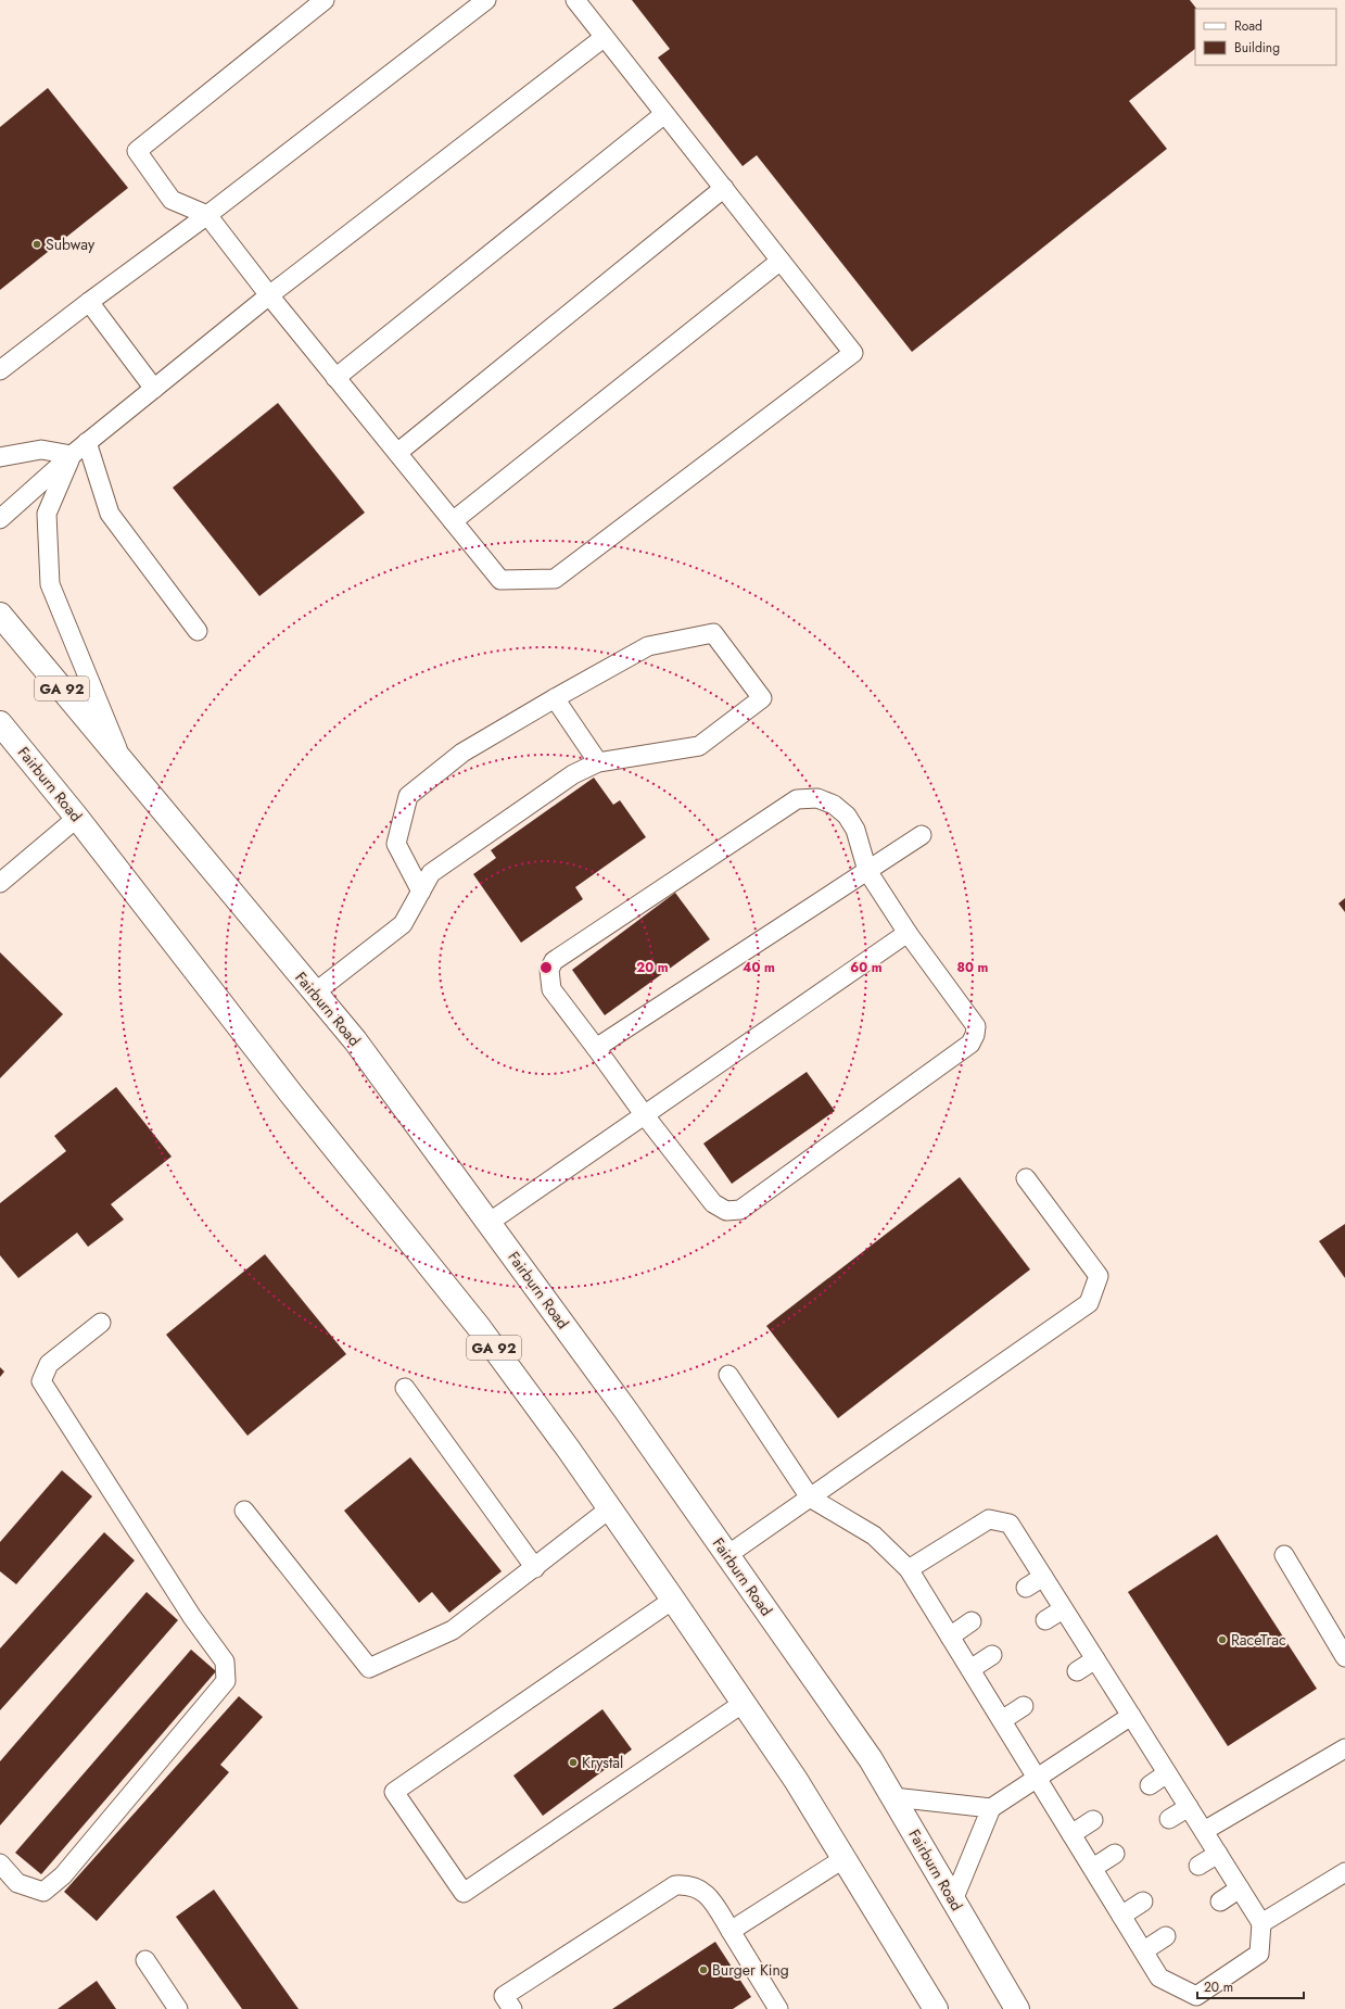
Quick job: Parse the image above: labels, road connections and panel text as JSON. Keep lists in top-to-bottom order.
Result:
{
  "streets": {
    "main road": ["GA 92", "Fairburn Road"]
  },
  "places": [
    "Subway",
    "RaceTrac",
    "Krystal",
    "Burger King"
  ],
  "legend": ["Road", "Building"],
  "scale_bar": "20 m",
  "rings": [
    "20 m",
    "40 m",
    "60 m",
    "80 m"
  ]
}
